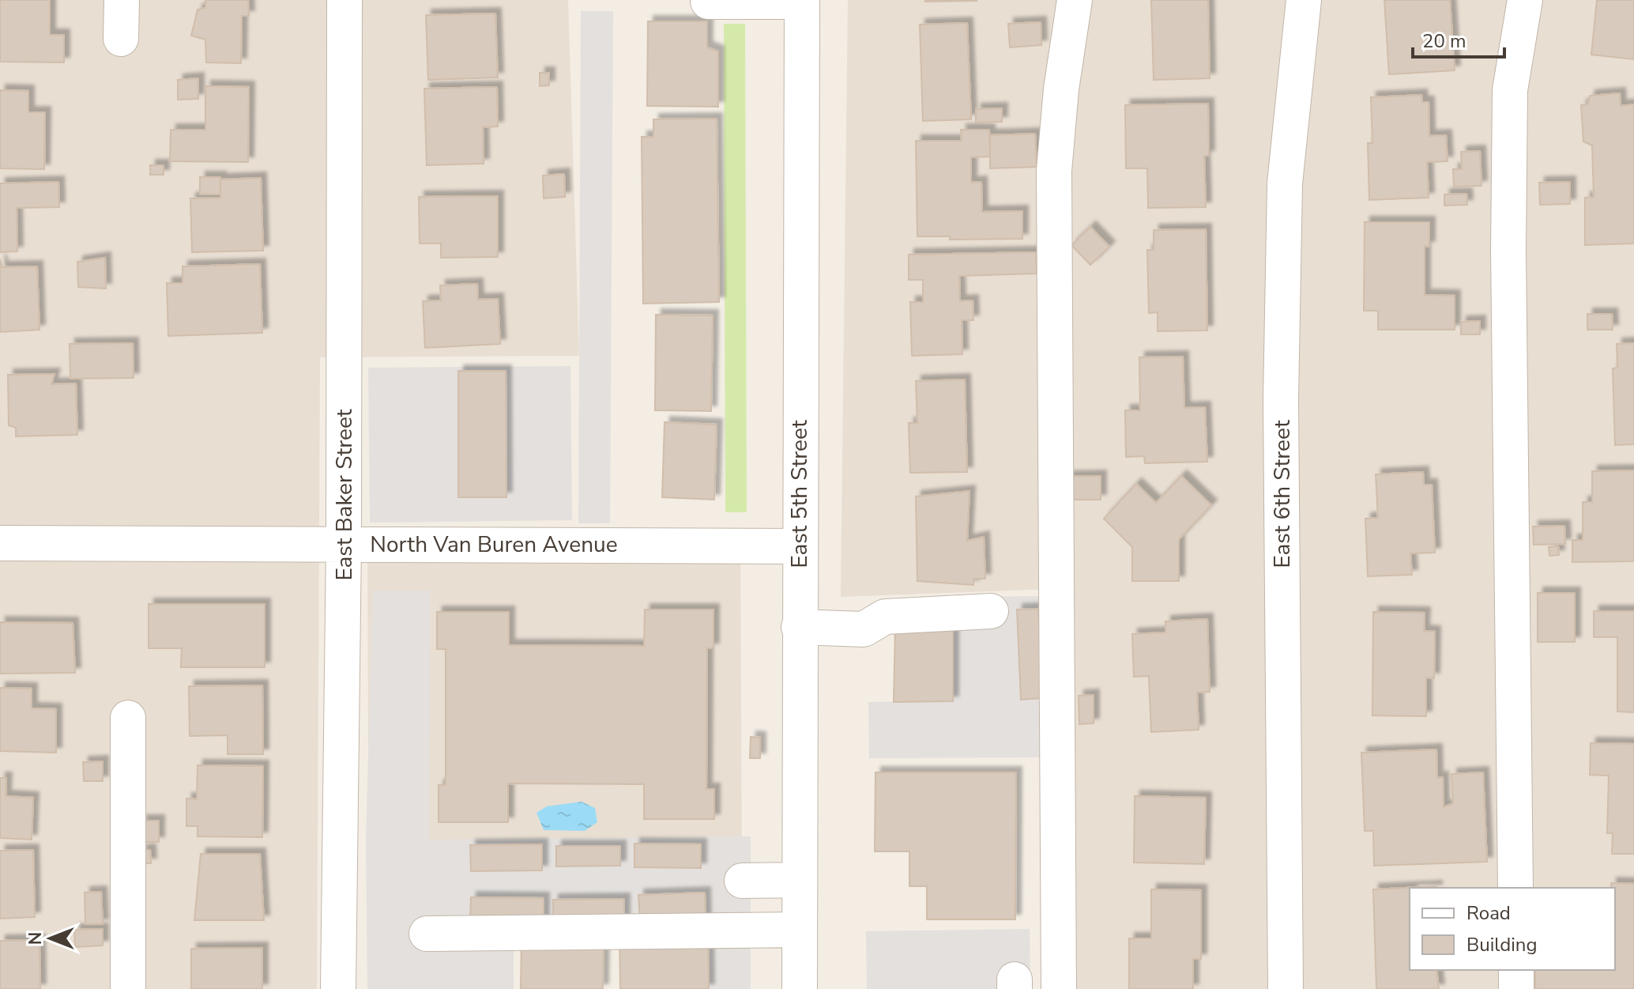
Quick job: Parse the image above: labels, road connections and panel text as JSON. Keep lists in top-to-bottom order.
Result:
{
  "streets": {
    "street": [
      "East 5th Street",
      "East 6th Street",
      "East Baker Street",
      "North Van Buren Avenue"
    ]
  },
  "crossings": [
    ["East 5th Street", "North Van Buren Avenue"],
    ["East Baker Street", "North Van Buren Avenue"]
  ],
  "legend": ["Road", "Building"],
  "scale_bar": "20 m",
  "north": "left"
}
